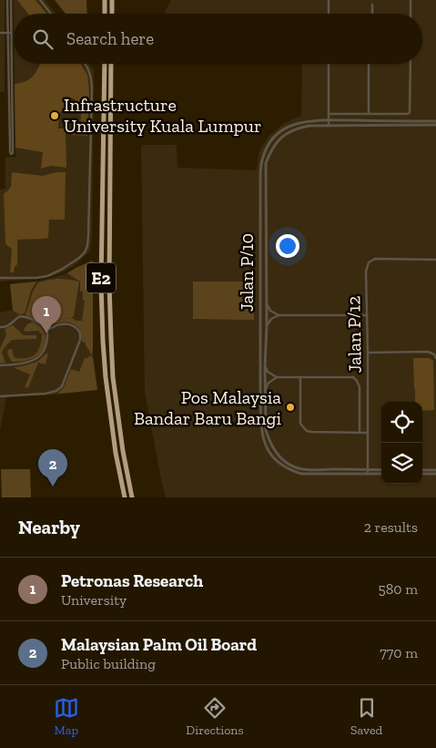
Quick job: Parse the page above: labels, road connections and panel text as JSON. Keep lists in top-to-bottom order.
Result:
{
  "streets": {
    "highway": ["E2"],
    "street": ["Jalan P/10", "Jalan P/12"]
  },
  "crossings": [
    ["Jalan P/10", "Jalan P/12"]
  ],
  "places": ["Infrastructure University Kuala Lumpur", "Pos Malaysia Bandar Baru Bangi"],
  "page": {
    "search": "Search here",
    "pins": ["1", "2"],
    "heading": ["Nearby", "2 results"],
    "list": [
      {
        "mark": "1",
        "name": "Petronas Research",
        "note": "University",
        "value": "580 m"
      },
      {
        "mark": "2",
        "name": "Malaysian Palm Oil Board",
        "note": "Public building",
        "value": "770 m"
      }
    ],
    "nav": ["Map", "Directions", "Saved"]
  }
}
